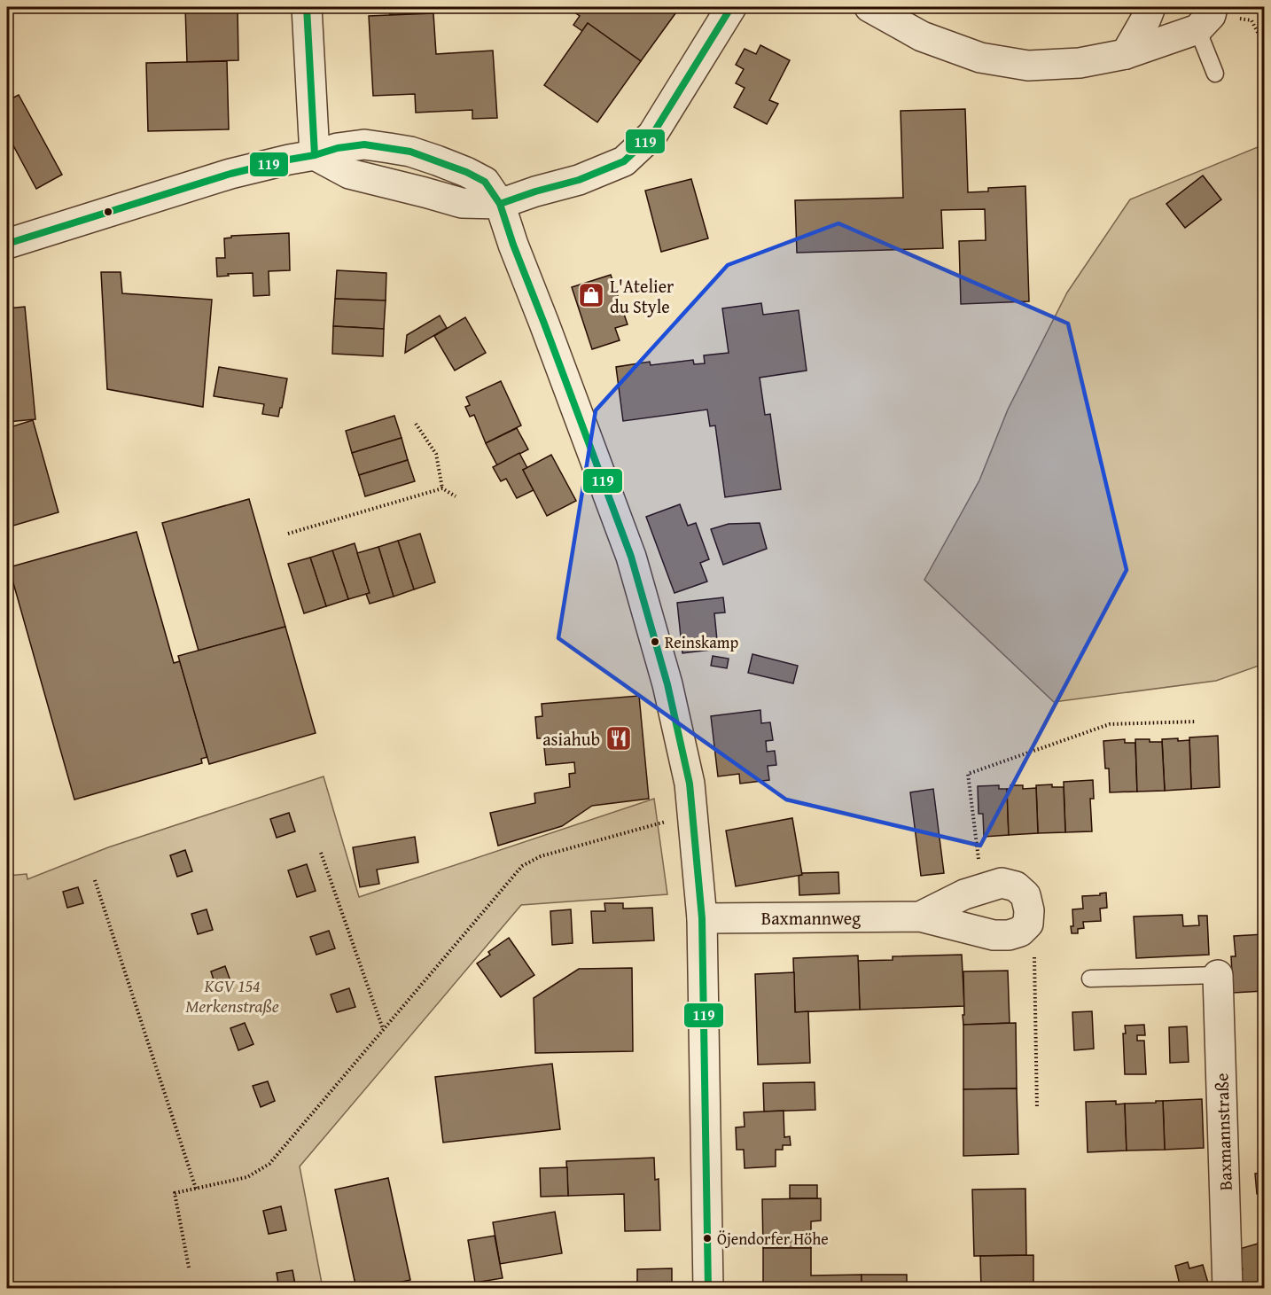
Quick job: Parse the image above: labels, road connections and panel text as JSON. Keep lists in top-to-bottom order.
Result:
{
  "streets": {
    "street": ["Baxmannweg", "Baxmannstraße"]
  },
  "parks": ["KGV 154 Merkenstraße"],
  "places": {
    "shop": ["L'Atelier du Style"],
    "other": ["Reinskamp", "Öjendorfer Höhe"],
    "restaurant": ["asiahub"]
  },
  "lines": ["transit line 119"]
}
